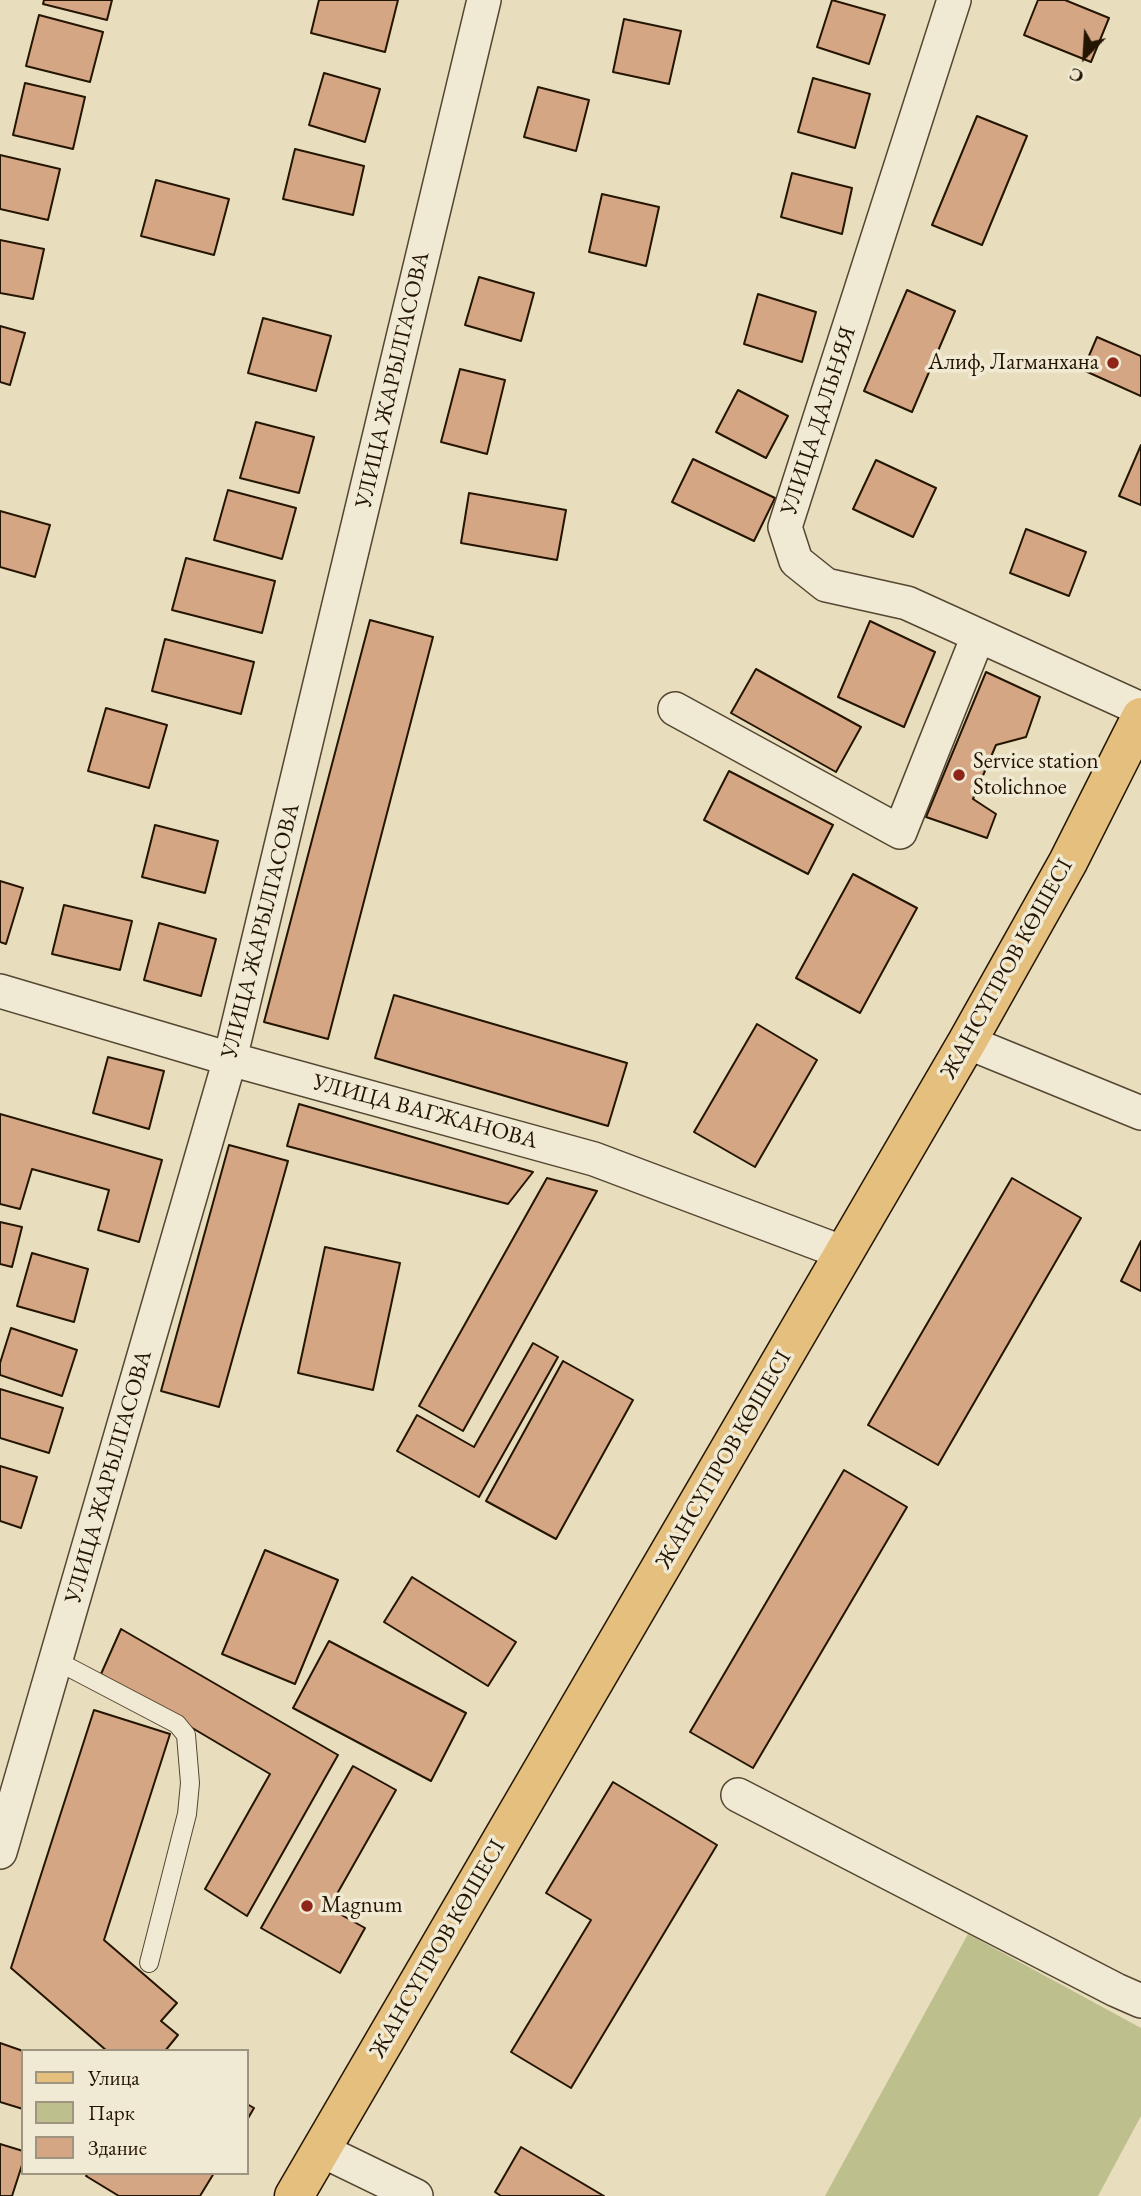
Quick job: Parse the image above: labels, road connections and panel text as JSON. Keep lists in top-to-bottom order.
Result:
{
  "streets": {
    "main road": ["ЖАНСҮГІРОВ КӨШЕСІ"],
    "street": ["УЛИЦА ЖАРЫЛГАСОВА", "УЛИЦА ДАЛЬНЯЯ", "УЛИЦА ВАГЖАНОВА"]
  },
  "crossings": [
    ["УЛИЦА ЖАРЫЛГАСОВА", "УЛИЦА ВАГЖАНОВА"],
    ["ЖАНСҮГІРОВ КӨШЕСІ", "УЛИЦА ВАГЖАНОВА"]
  ],
  "places": ["Алиф, Лагманхана", "Service station Stolichnoe", "Magnum"],
  "legend": ["Улица", "Парк", "Здание"],
  "north": "bottom left"
}
